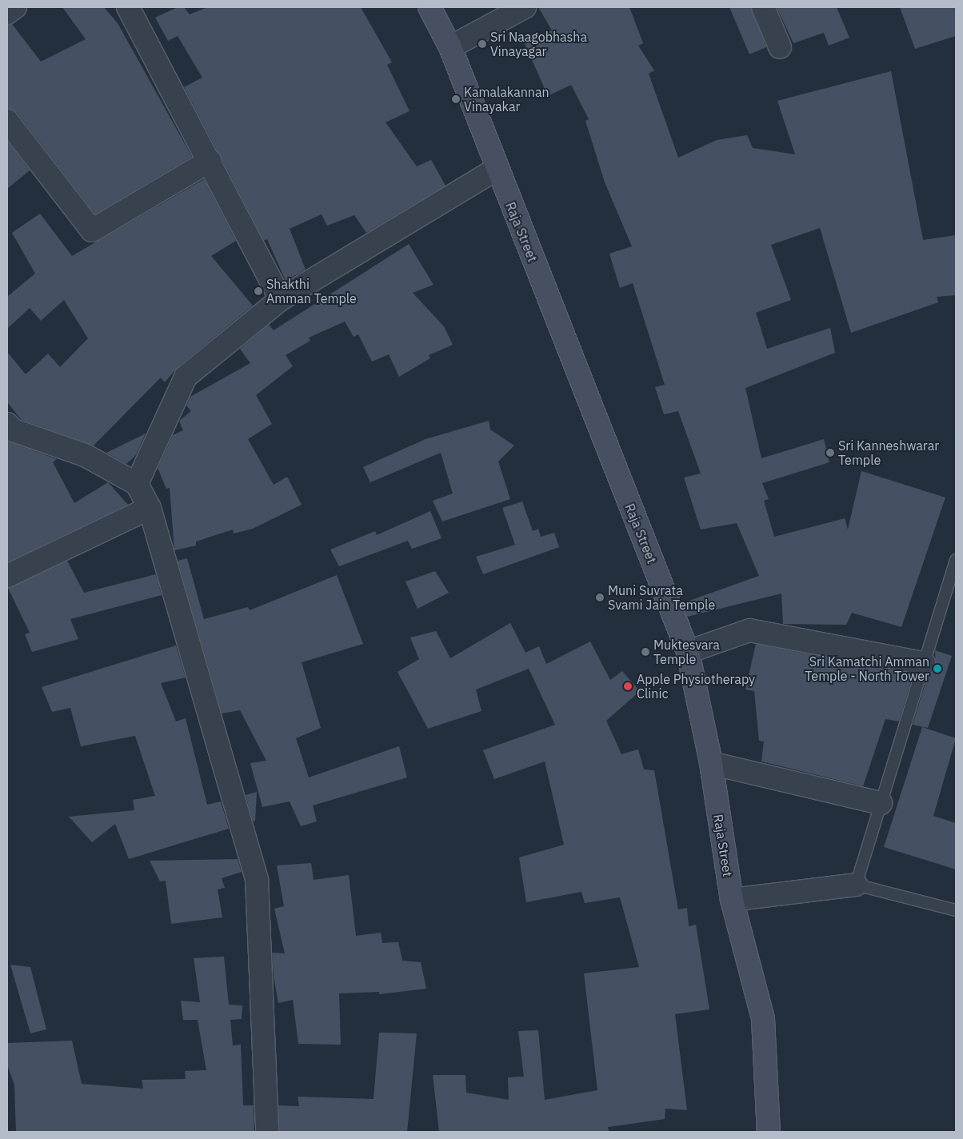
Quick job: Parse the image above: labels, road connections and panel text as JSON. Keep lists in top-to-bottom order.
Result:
{
  "streets": {
    "main road": ["Raja Street"]
  },
  "places": [
    "Sri Naagobhasha Vinayagar",
    "Kamalakannan Vinayakar",
    "Shakthi Amman Temple",
    "Sri Kanneshwarar Temple",
    "Muni Suvrata Svami Jain Temple",
    "Muktesvara Temple",
    "Sri Kamatchi Amman Temple - North Tower",
    "Apple Physiotherapy Clinic"
  ]
}
